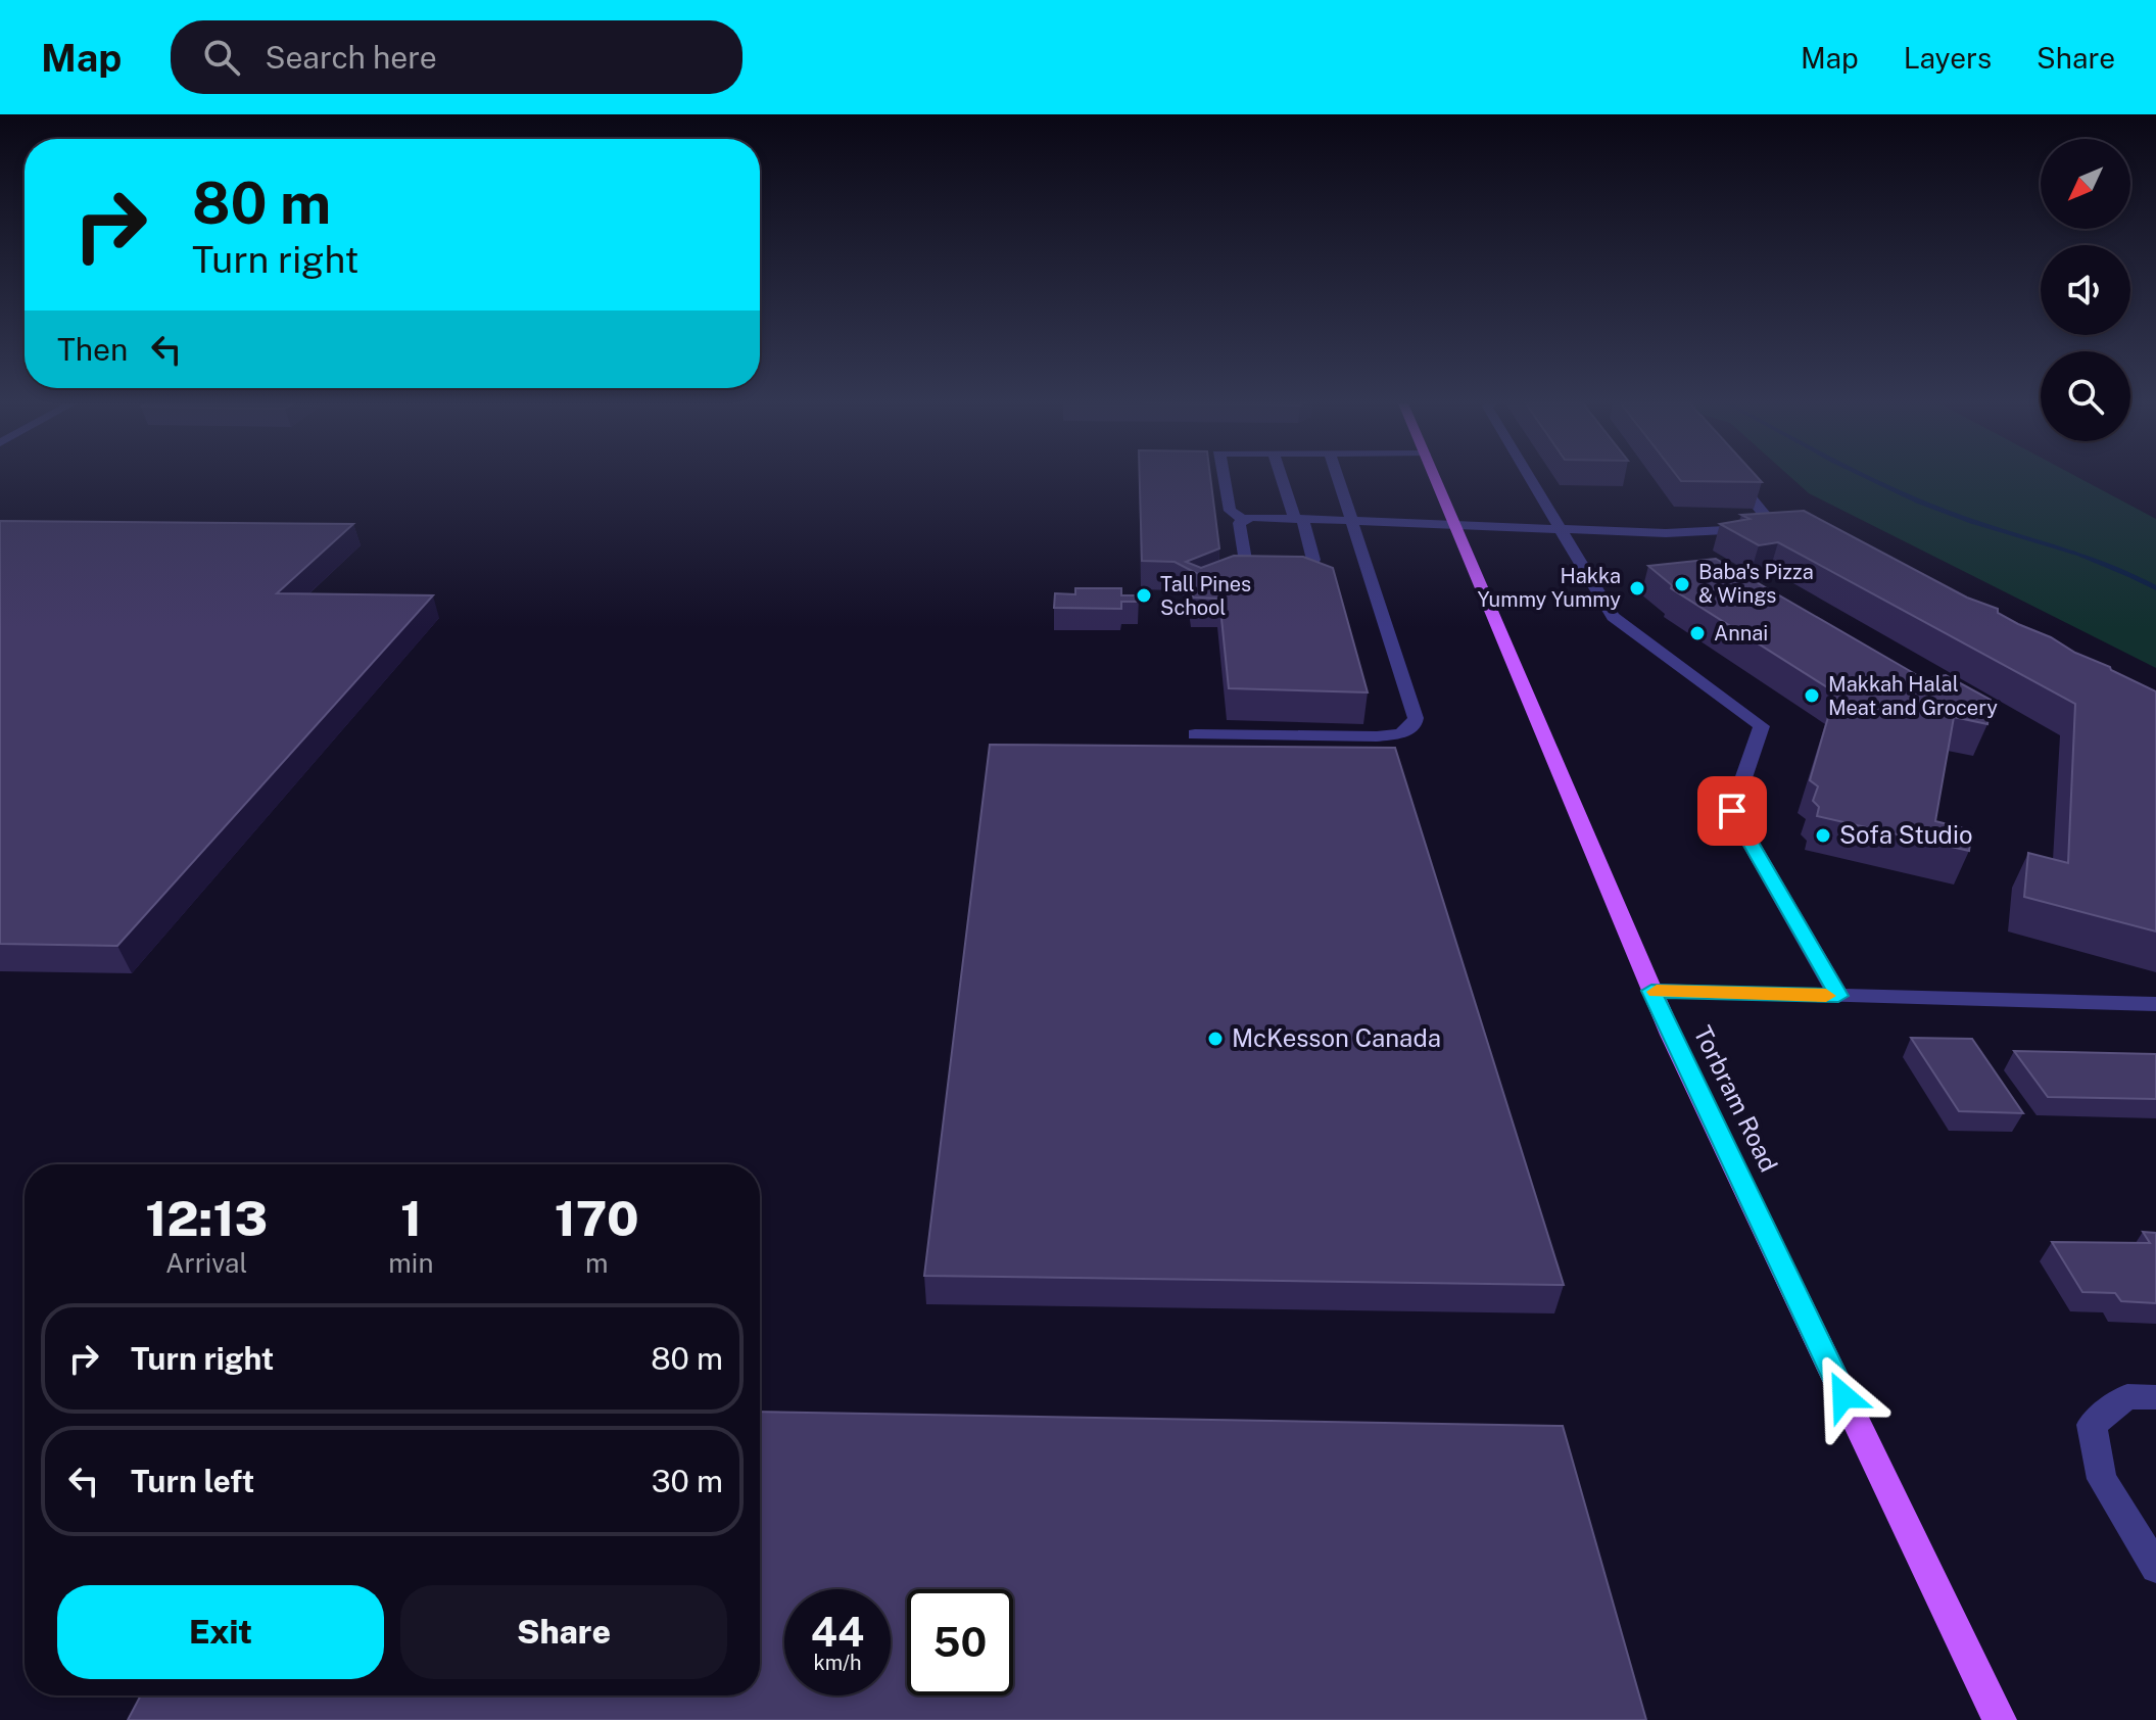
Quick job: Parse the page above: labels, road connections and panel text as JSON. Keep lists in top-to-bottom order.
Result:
{
  "streets": {
    "main road": ["Torbram Road"]
  },
  "places": [
    "Baba's Pizza & Wings",
    "Hakka Yummy Yummy",
    "Tall Pines School",
    "Annai",
    "Makkah Halal Meat and Grocery",
    "Sofa Studio",
    "McKesson Canada"
  ],
  "north": "bottom left",
  "page": {
    "header": "Map",
    "search": "Search here",
    "nav": ["Map", "Layers", "Share"],
    "turn": ["80 m", "Turn right"],
    "then": "Then",
    "eta": [
      "12:13",
      "Arrival",
      "1",
      "min",
      "170",
      "m"
    ],
    "list": [
      {
        "name": "Turn right",
        "value": "80 m"
      },
      {
        "name": "Turn left",
        "value": "30 m"
      }
    ],
    "buttons": ["Exit", "Share"],
    "speed": "44 km/h",
    "limit": "50"
  }
}
